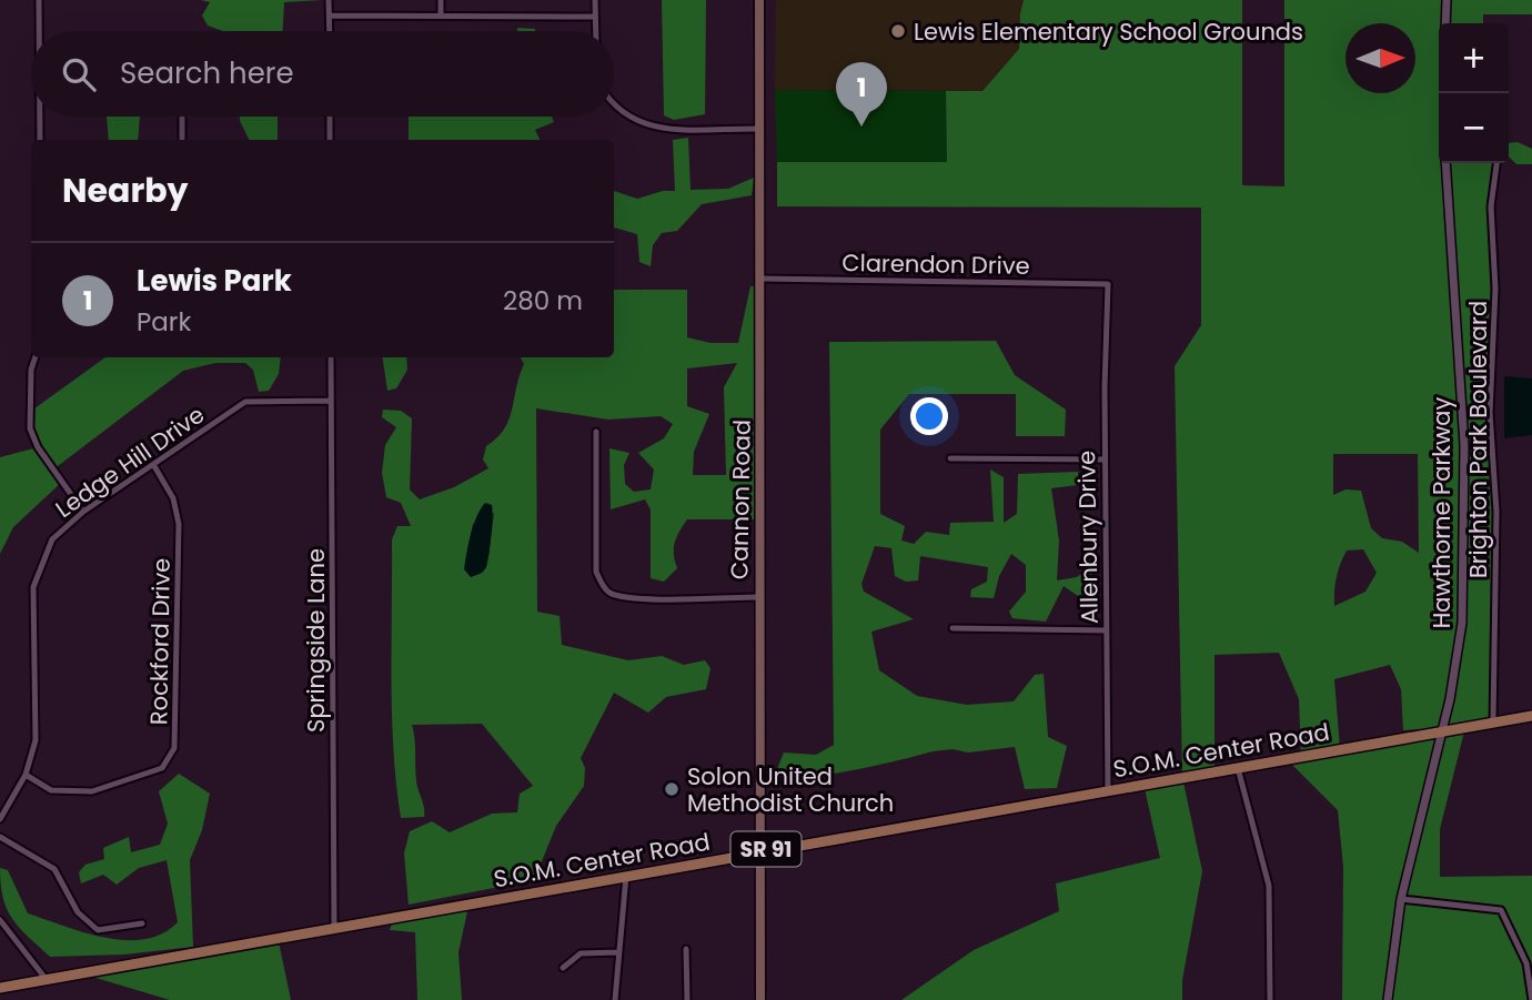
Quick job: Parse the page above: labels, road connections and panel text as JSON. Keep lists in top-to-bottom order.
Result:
{
  "streets": {
    "main road": ["Cannon Road", "S.O.M. Center Road", "SR 91"],
    "street": [
      "Clarendon Drive",
      "Brighton Park Boulevard",
      "Ledge Hill Drive",
      "Hawthorne Parkway",
      "Allenbury Drive",
      "Springside Lane",
      "Rockford Drive"
    ]
  },
  "crossings": [
    ["Clarendon Drive", "Cannon Road"],
    ["Clarendon Drive", "Allenbury Drive"],
    ["Brighton Park Boulevard", "S.O.M. Center Road"],
    ["Ledge Hill Drive", "Springside Lane"],
    ["Ledge Hill Drive", "Rockford Drive"],
    ["Cannon Road", "S.O.M. Center Road"],
    ["Hawthorne Parkway", "S.O.M. Center Road"],
    ["Allenbury Drive", "S.O.M. Center Road"],
    ["Springside Lane", "S.O.M. Center Road"]
  ],
  "places": ["Lewis Elementary School Grounds", "Solon United Methodist Church"],
  "north": "right",
  "page": {
    "map_buttons": ["+", "−"],
    "search": "Search here",
    "pins": "1",
    "heading": "Nearby",
    "list": [
      {
        "mark": "1",
        "name": "Lewis Park",
        "note": "Park",
        "value": "280 m"
      }
    ]
  }
}
